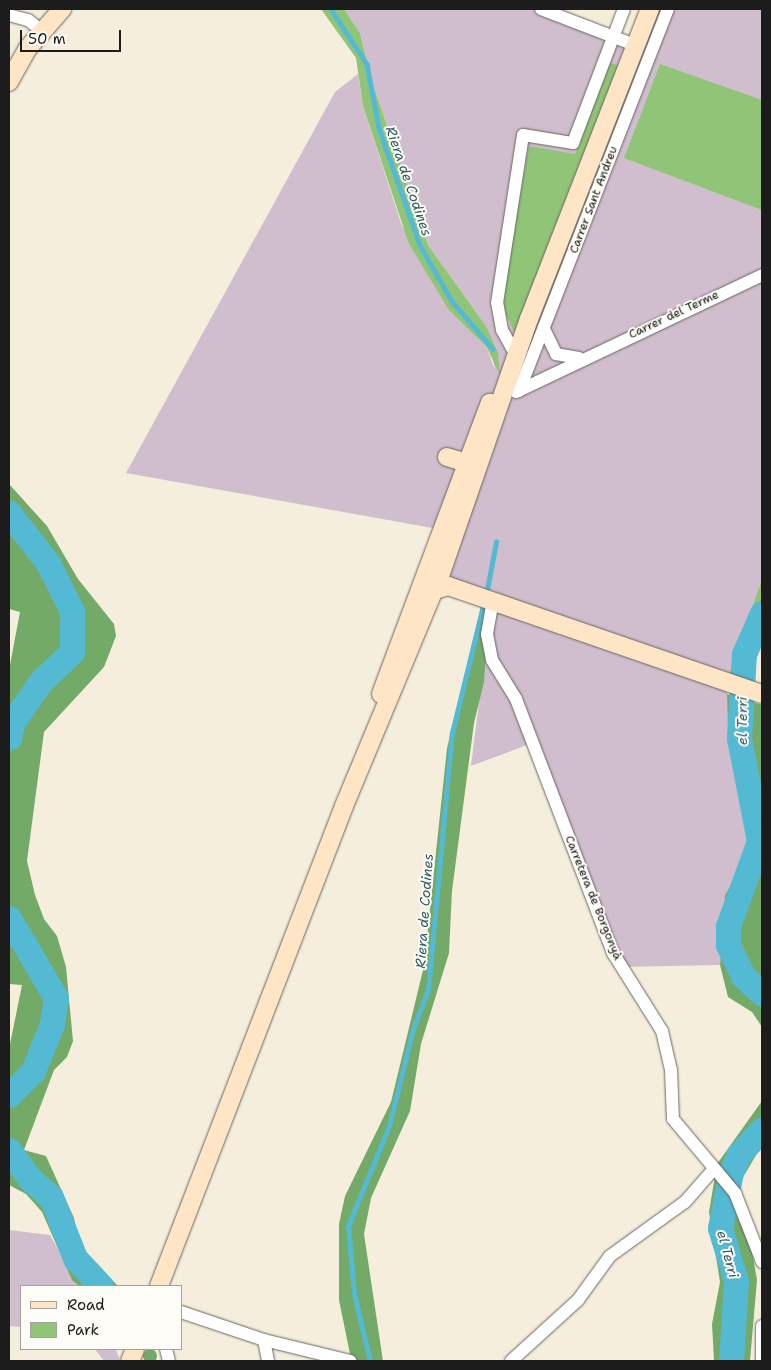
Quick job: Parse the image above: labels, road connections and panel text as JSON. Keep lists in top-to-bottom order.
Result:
{
  "streets": {
    "street": ["Carrer Sant Andreu", "Carrer del Terme", "Carretera de Borgonyà"]
  },
  "crossings": [
    ["Carrer Sant Andreu", "Carrer del Terme"]
  ],
  "water": ["Riera de Codines", "el Terri"],
  "legend": ["Road", "Park"],
  "scale_bar": "50 m"
}
